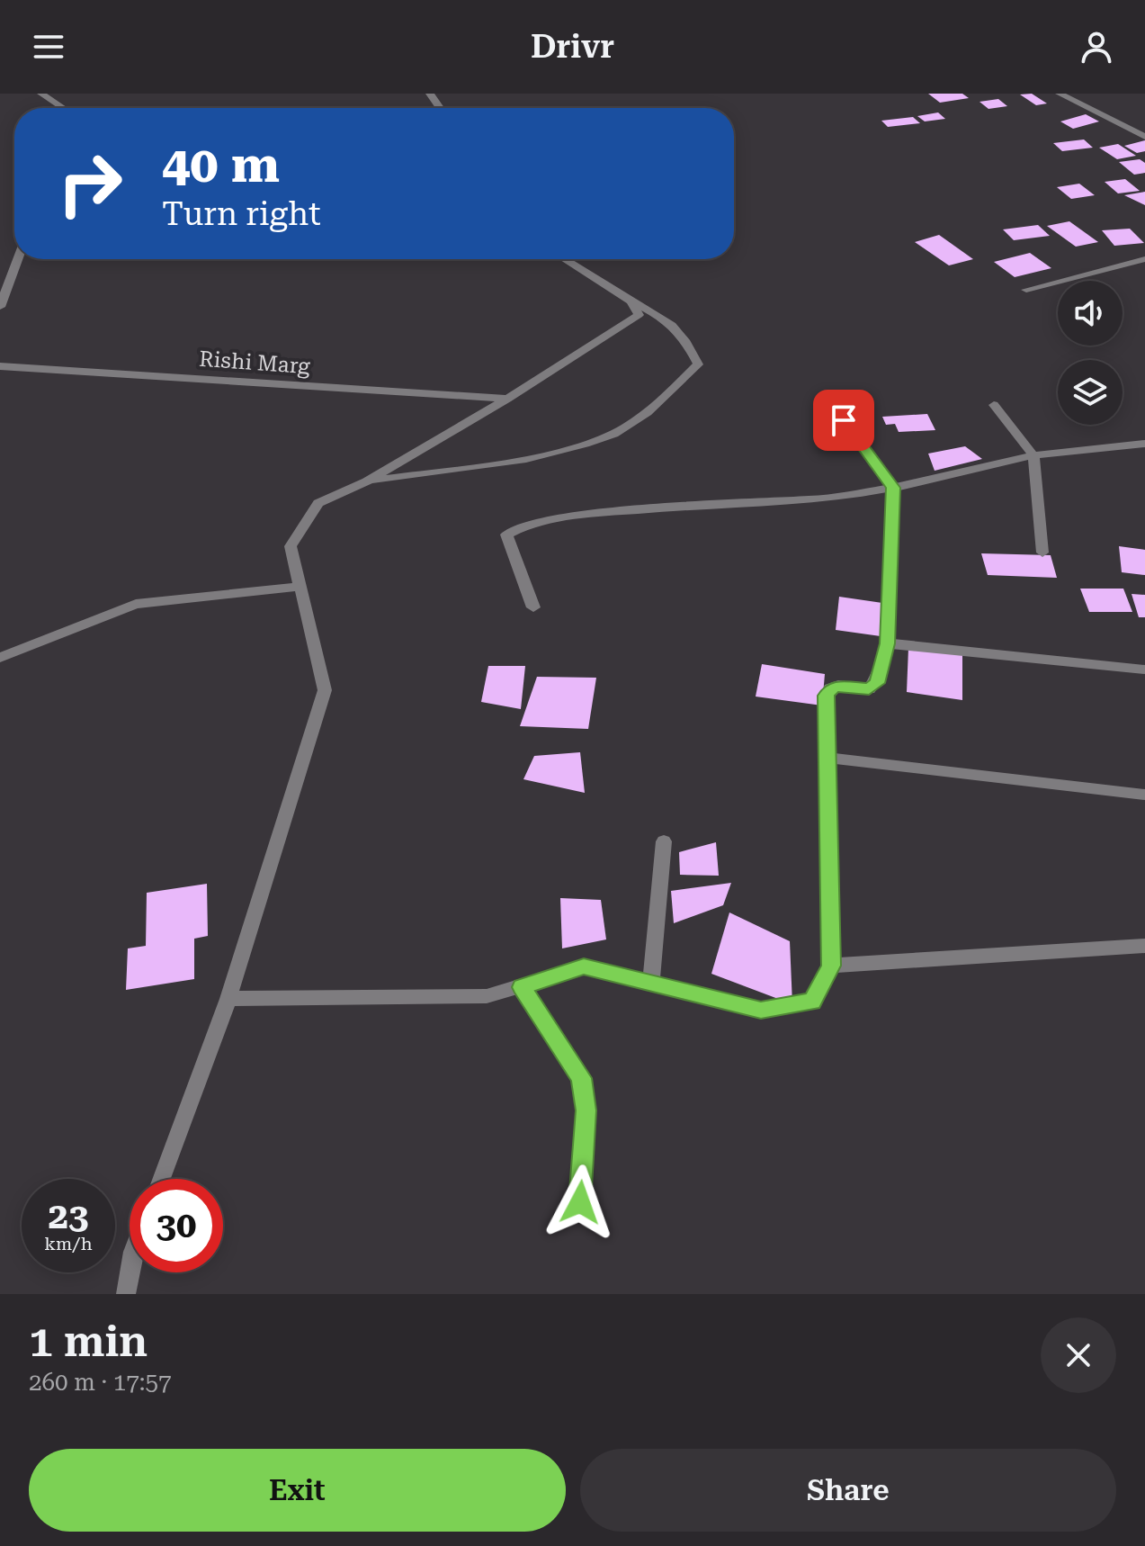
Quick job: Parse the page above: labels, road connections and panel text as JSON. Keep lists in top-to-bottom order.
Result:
{
  "streets": {
    "street": ["Rishi Marg"]
  },
  "page": {
    "header": "Drivr",
    "turn": ["40 m", "Turn right"],
    "speed": "23 km/h",
    "limit": "30",
    "heading": ["1 min", "260 m · 17:57"],
    "buttons": ["Exit", "Share"]
  }
}
